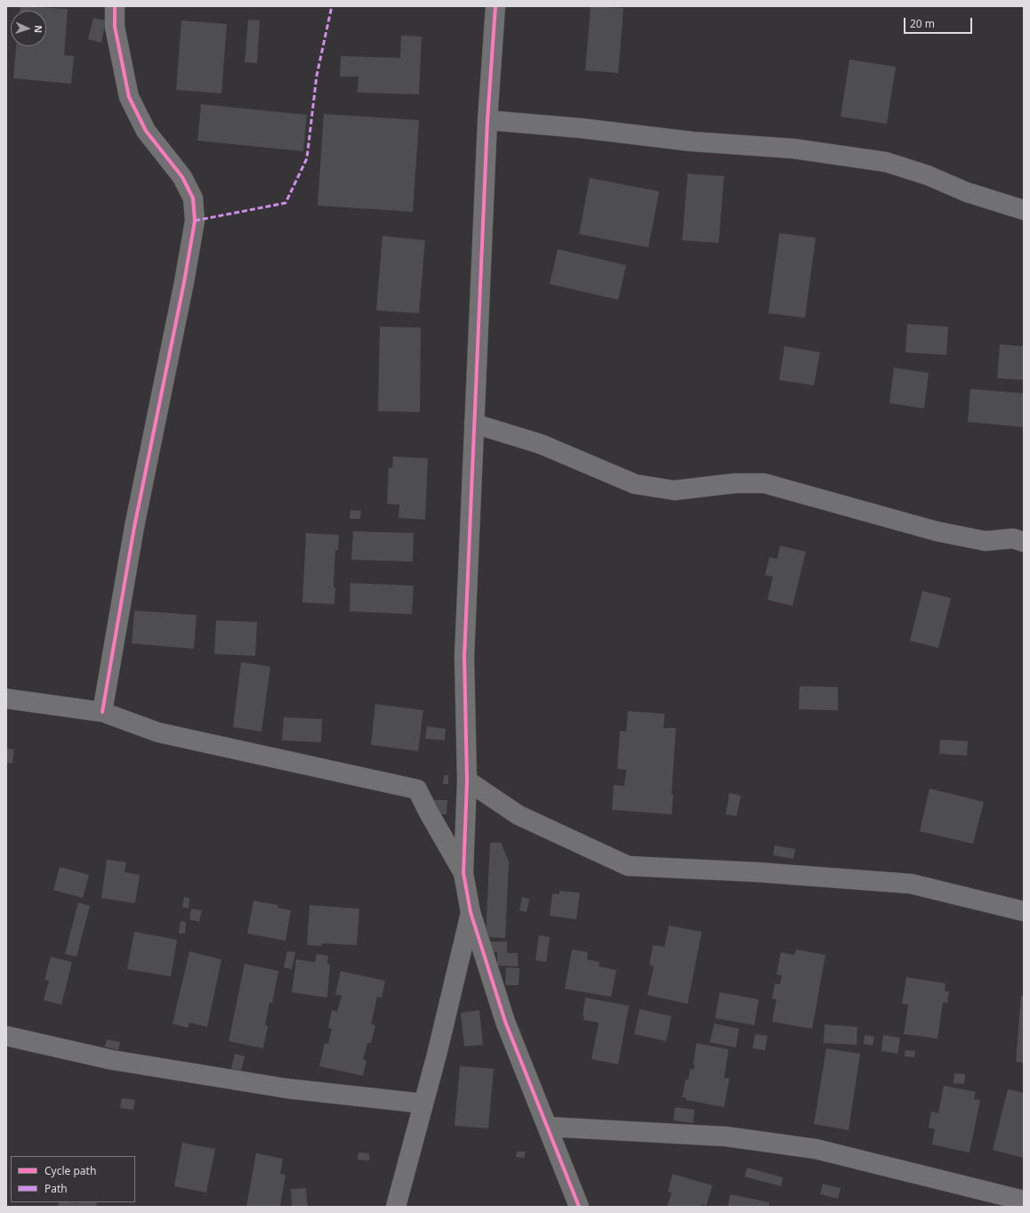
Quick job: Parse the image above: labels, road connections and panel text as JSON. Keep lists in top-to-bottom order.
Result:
{
  "legend": ["Cycle path", "Path"],
  "scale_bar": "20 m",
  "north": "right"
}
